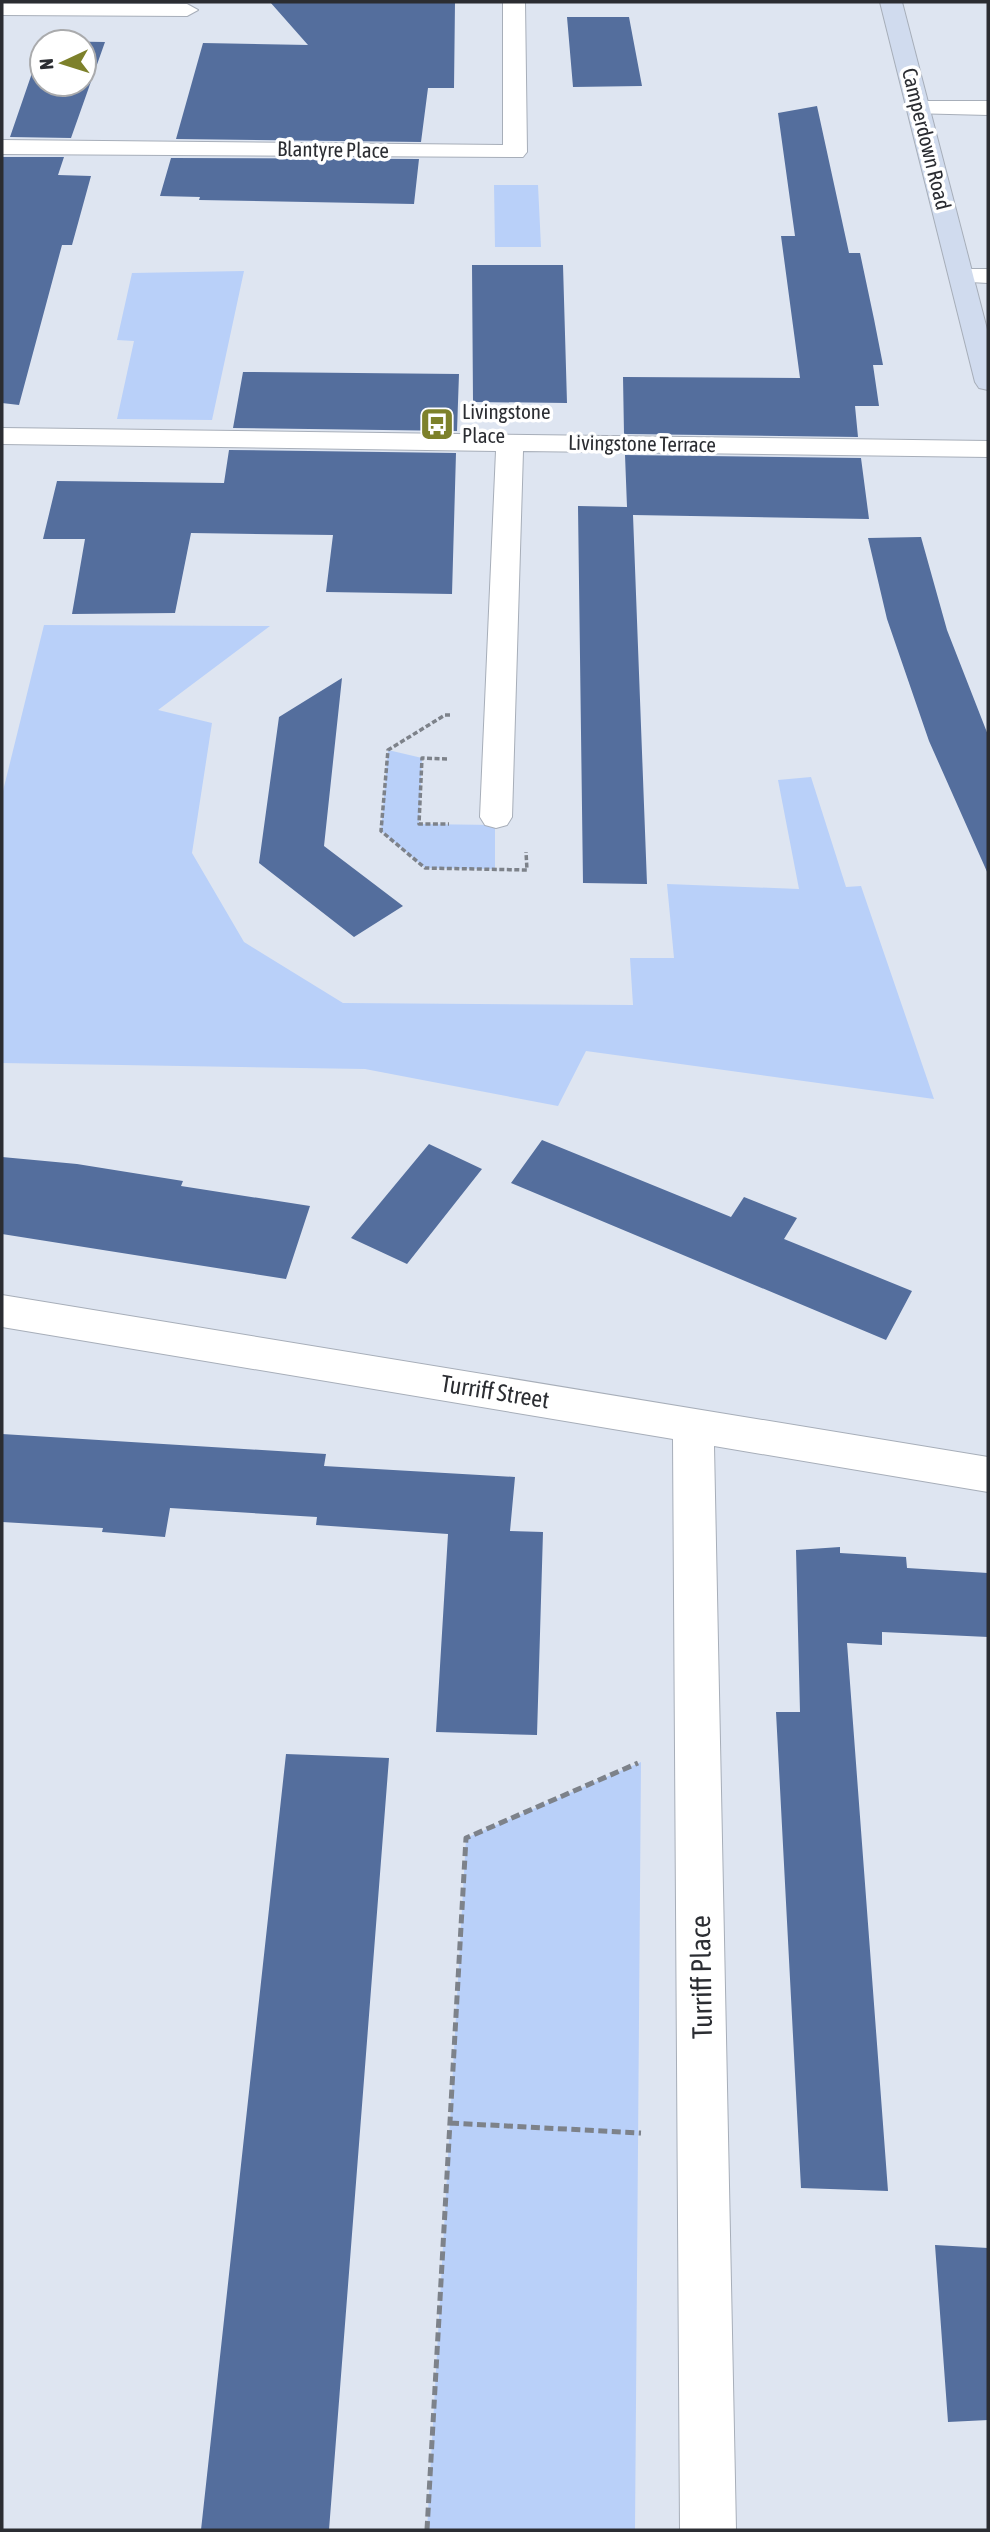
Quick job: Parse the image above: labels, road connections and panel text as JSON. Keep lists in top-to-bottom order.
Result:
{
  "streets": {
    "street": [
      "Camperdown Road",
      "Blantyre Place",
      "Livingstone Terrace",
      "Turriff Street",
      "Turriff Place"
    ]
  },
  "crossings": [
    ["Turriff Street", "Turriff Place"]
  ],
  "places": {
    "bus stop": ["Livingstone Place"]
  },
  "north": "left"
}
